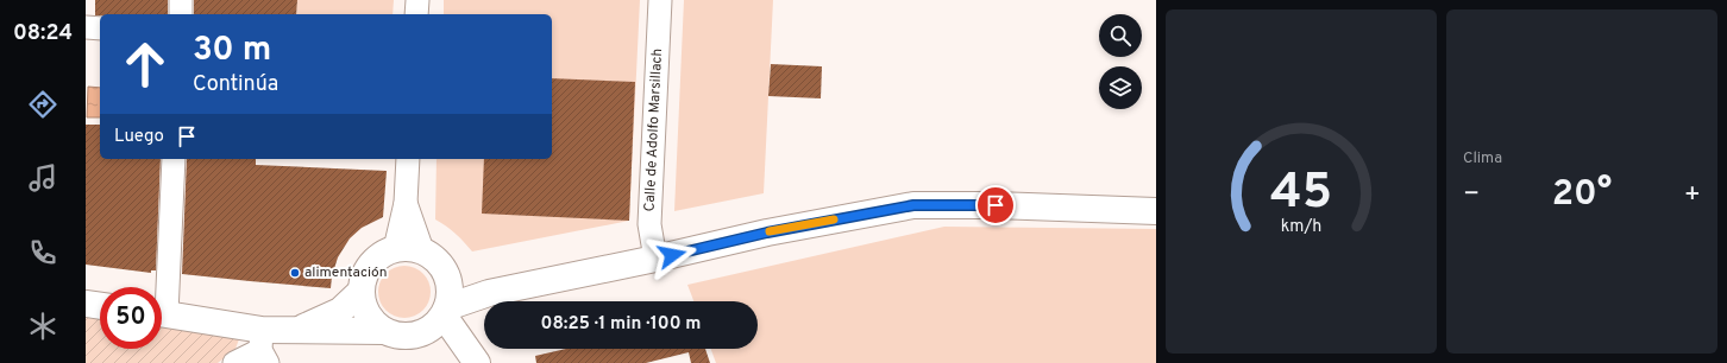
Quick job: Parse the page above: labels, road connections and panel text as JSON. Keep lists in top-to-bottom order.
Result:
{
  "streets": {
    "street": ["Calle de Adolfo Marsillach"]
  },
  "places": ["alimentación"],
  "page": {
    "tabs": "08:24",
    "tile": "Clima",
    "turn": ["30 m", "Continúa"],
    "then": "Luego",
    "heat": ["−", "20°", "+"],
    "limit": "50",
    "trip": "08:25 · 1 min · 100 m",
    "gauge": ["45", "km/h"]
  }
}
